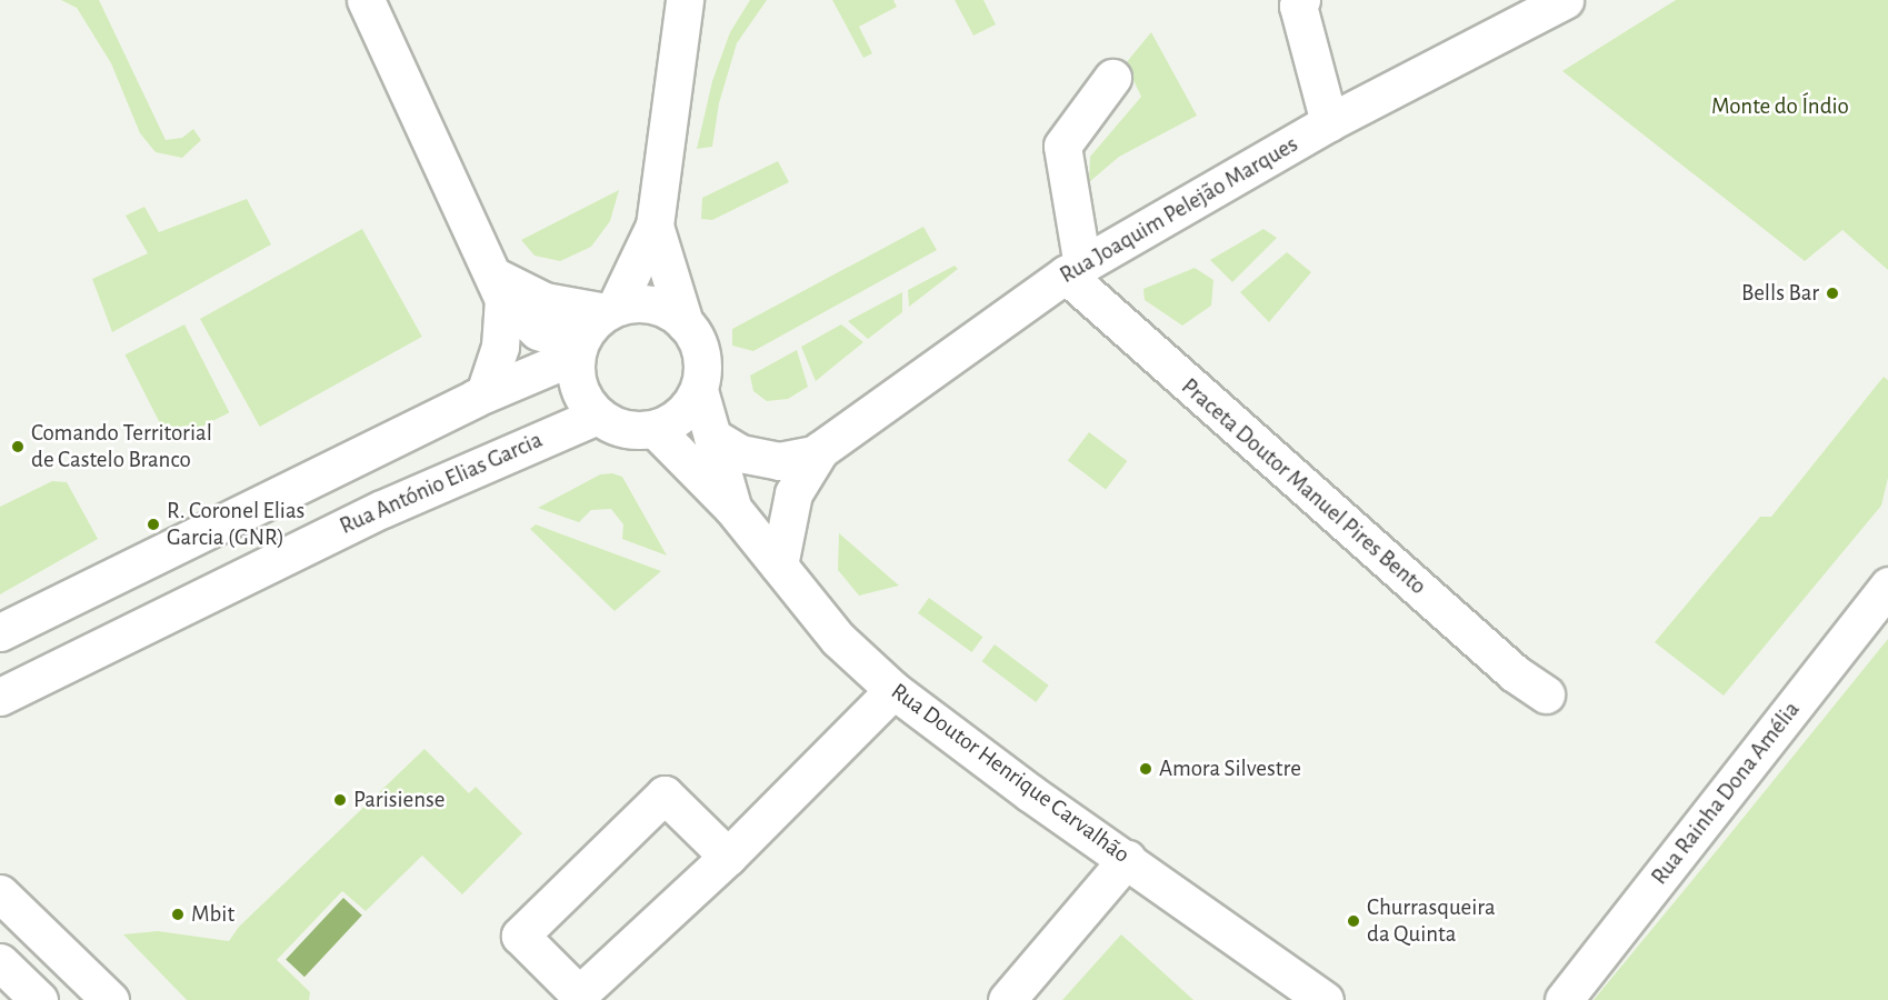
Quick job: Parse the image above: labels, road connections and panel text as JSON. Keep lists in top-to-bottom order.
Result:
{
  "streets": {
    "street": [
      "Rua Joaquim Pelejão Marques",
      "Rua António Elias Garcia",
      "Praceta Doutor Manuel Pires Bento",
      "Rua Doutor Henrique Carvalhão",
      "Rua Rainha Dona Amélia"
    ]
  },
  "crossings": [
    ["Rua Joaquim Pelejão Marques", "Praceta Doutor Manuel Pires Bento"],
    ["Rua Joaquim Pelejão Marques", "Rua Doutor Henrique Carvalhão"],
    ["Rua António Elias Garcia", "Rua Doutor Henrique Carvalhão"]
  ],
  "parks": ["Monte do Índio"],
  "places": [
    "Bells Bar",
    "Comando Territorial de Castelo Branco",
    "R. Coronel Elias Garcia (GNR)",
    "Amora Silvestre",
    "Parisiense",
    "Mbit",
    "Churrasqueira da Quinta"
  ]
}
